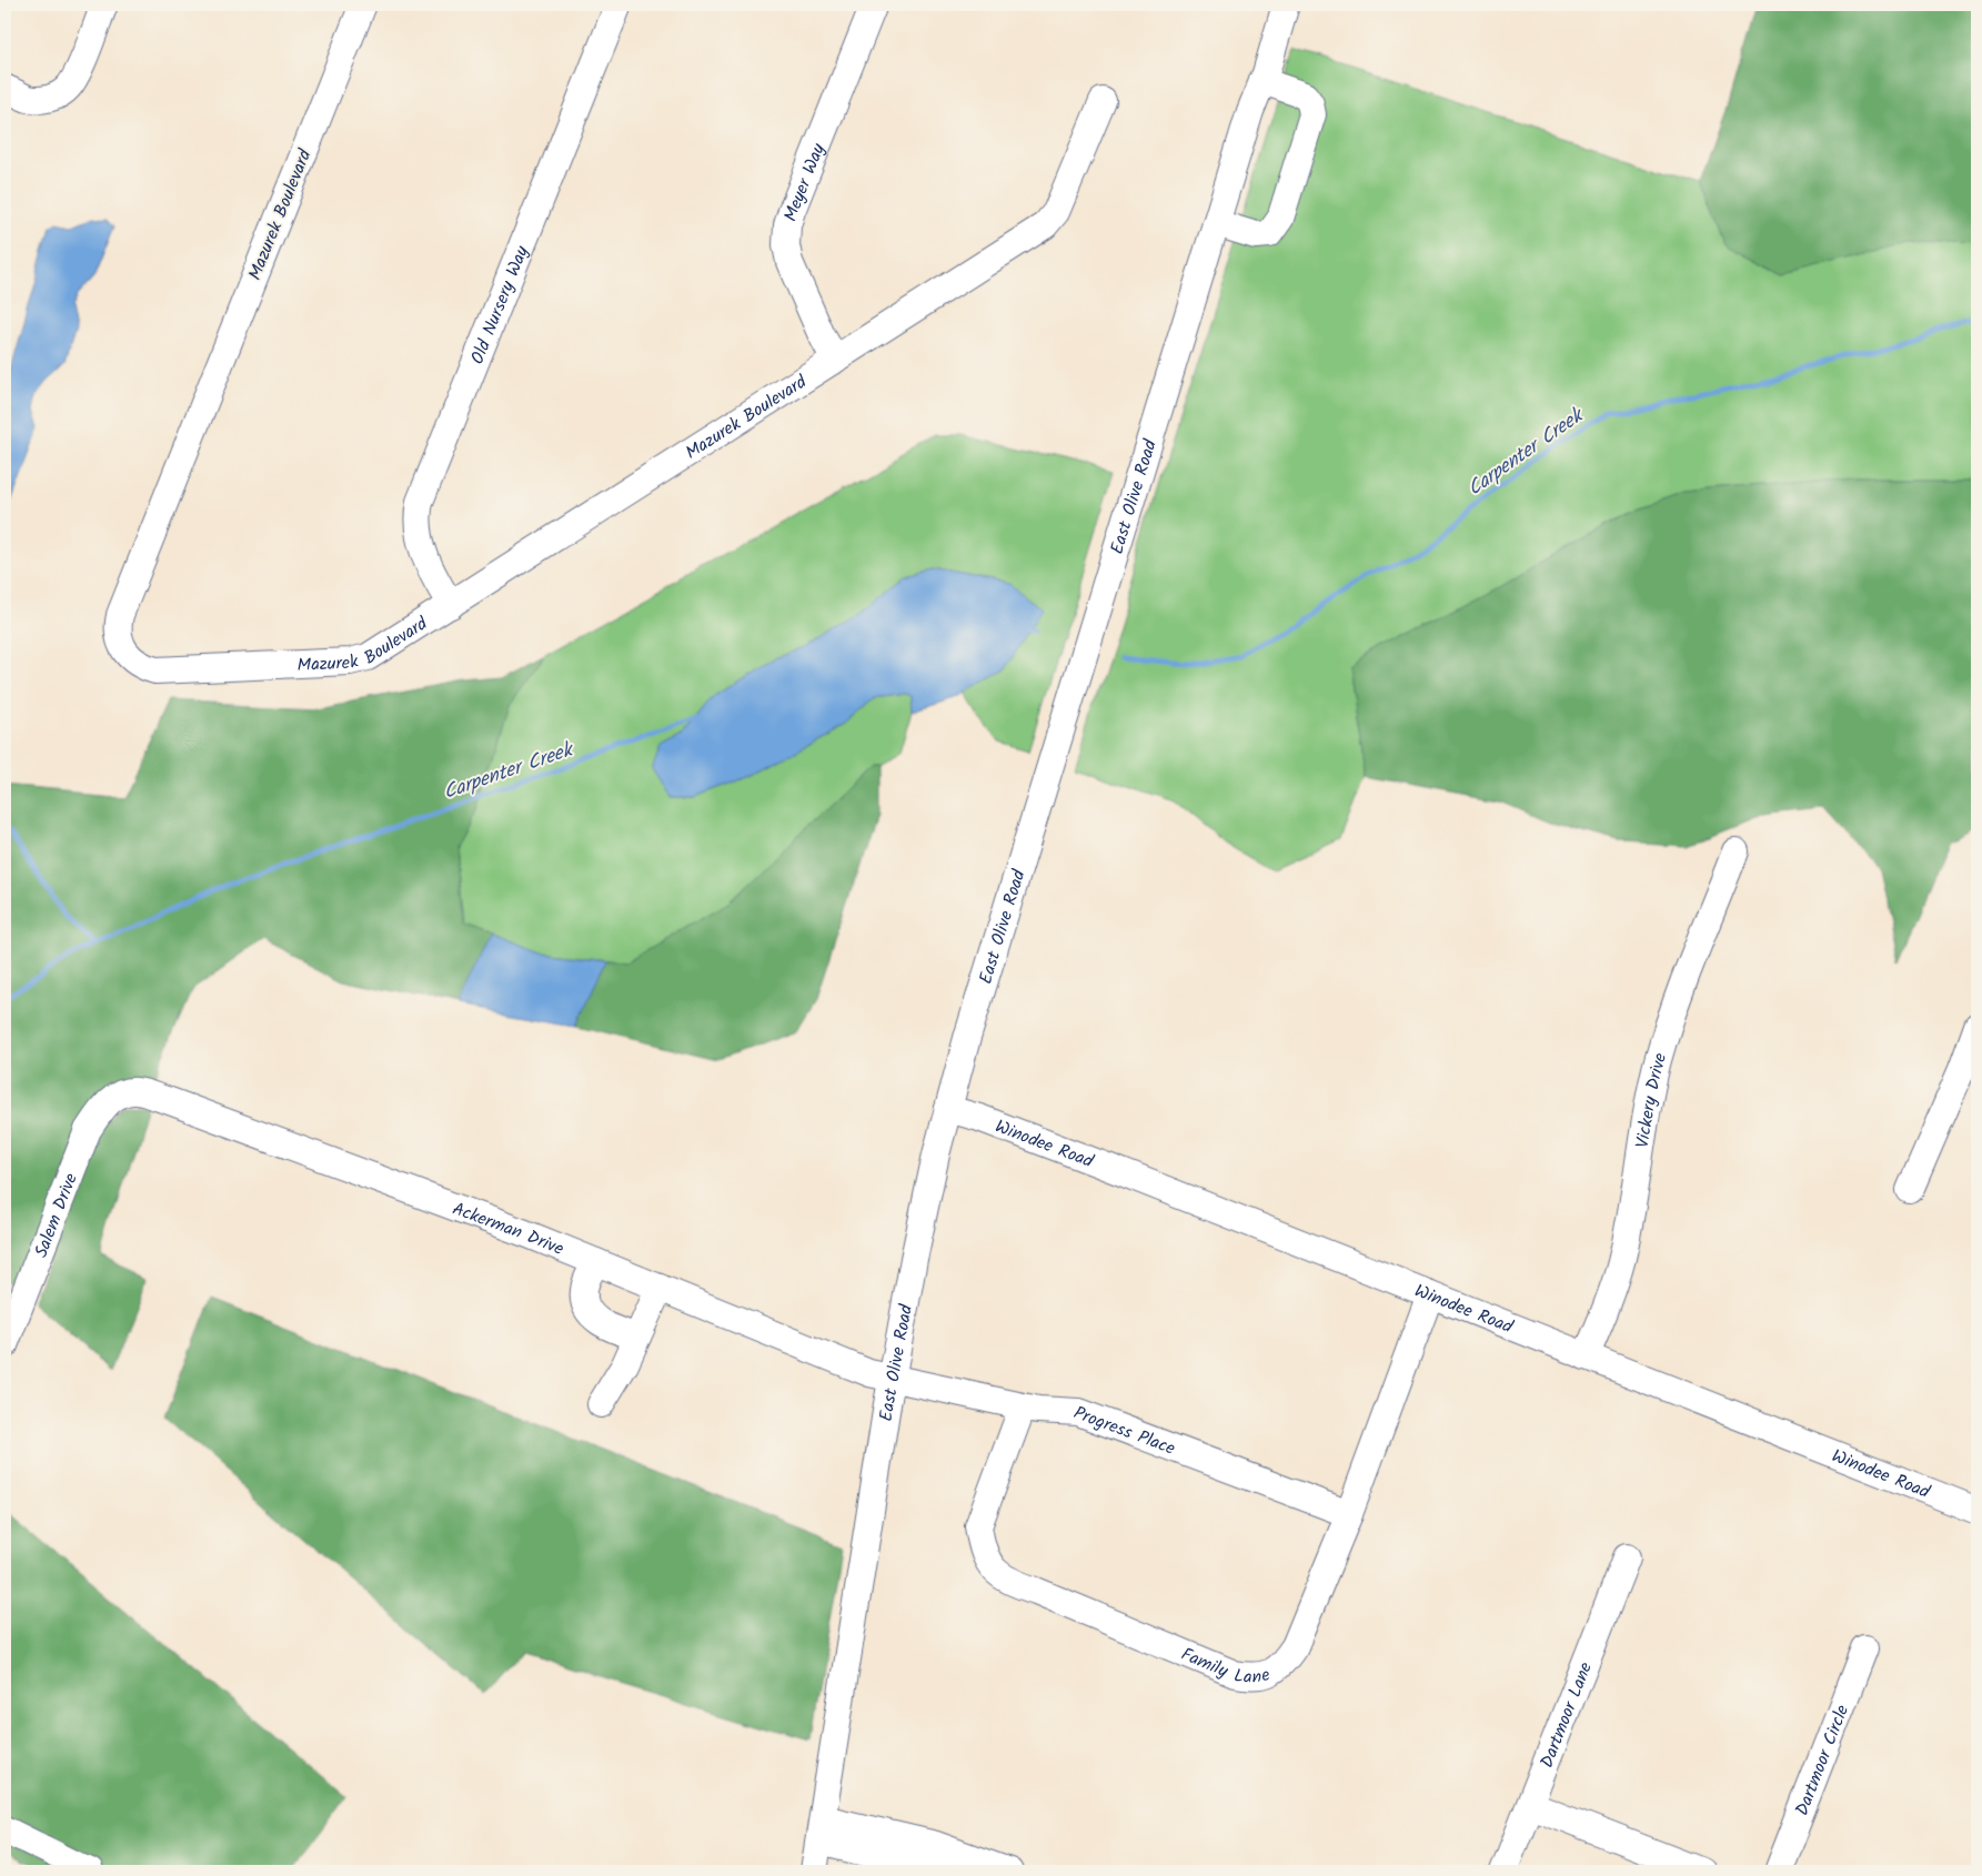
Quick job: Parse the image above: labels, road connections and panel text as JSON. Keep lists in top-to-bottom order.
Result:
{
  "streets": {
    "street": [
      "Meyer Way",
      "Mazurek Boulevard",
      "Old Nursery Way",
      "East Olive Road",
      "Vickery Drive",
      "Winodee Road",
      "Salem Drive",
      "Ackerman Drive",
      "Progress Place",
      "Family Lane",
      "Dartmoor Lane",
      "Dartmoor Circle"
    ]
  },
  "crossings": [
    ["Meyer Way", "Mazurek Boulevard"],
    ["Mazurek Boulevard", "Old Nursery Way"],
    ["East Olive Road", "Winodee Road"],
    ["East Olive Road", "Ackerman Drive"],
    ["East Olive Road", "Progress Place"],
    ["Vickery Drive", "Winodee Road"],
    ["Winodee Road", "Family Lane"],
    ["Salem Drive", "Ackerman Drive"],
    ["Ackerman Drive", "Progress Place"],
    ["Progress Place", "Family Lane"]
  ],
  "water": ["Carpenter Creek"]
}
